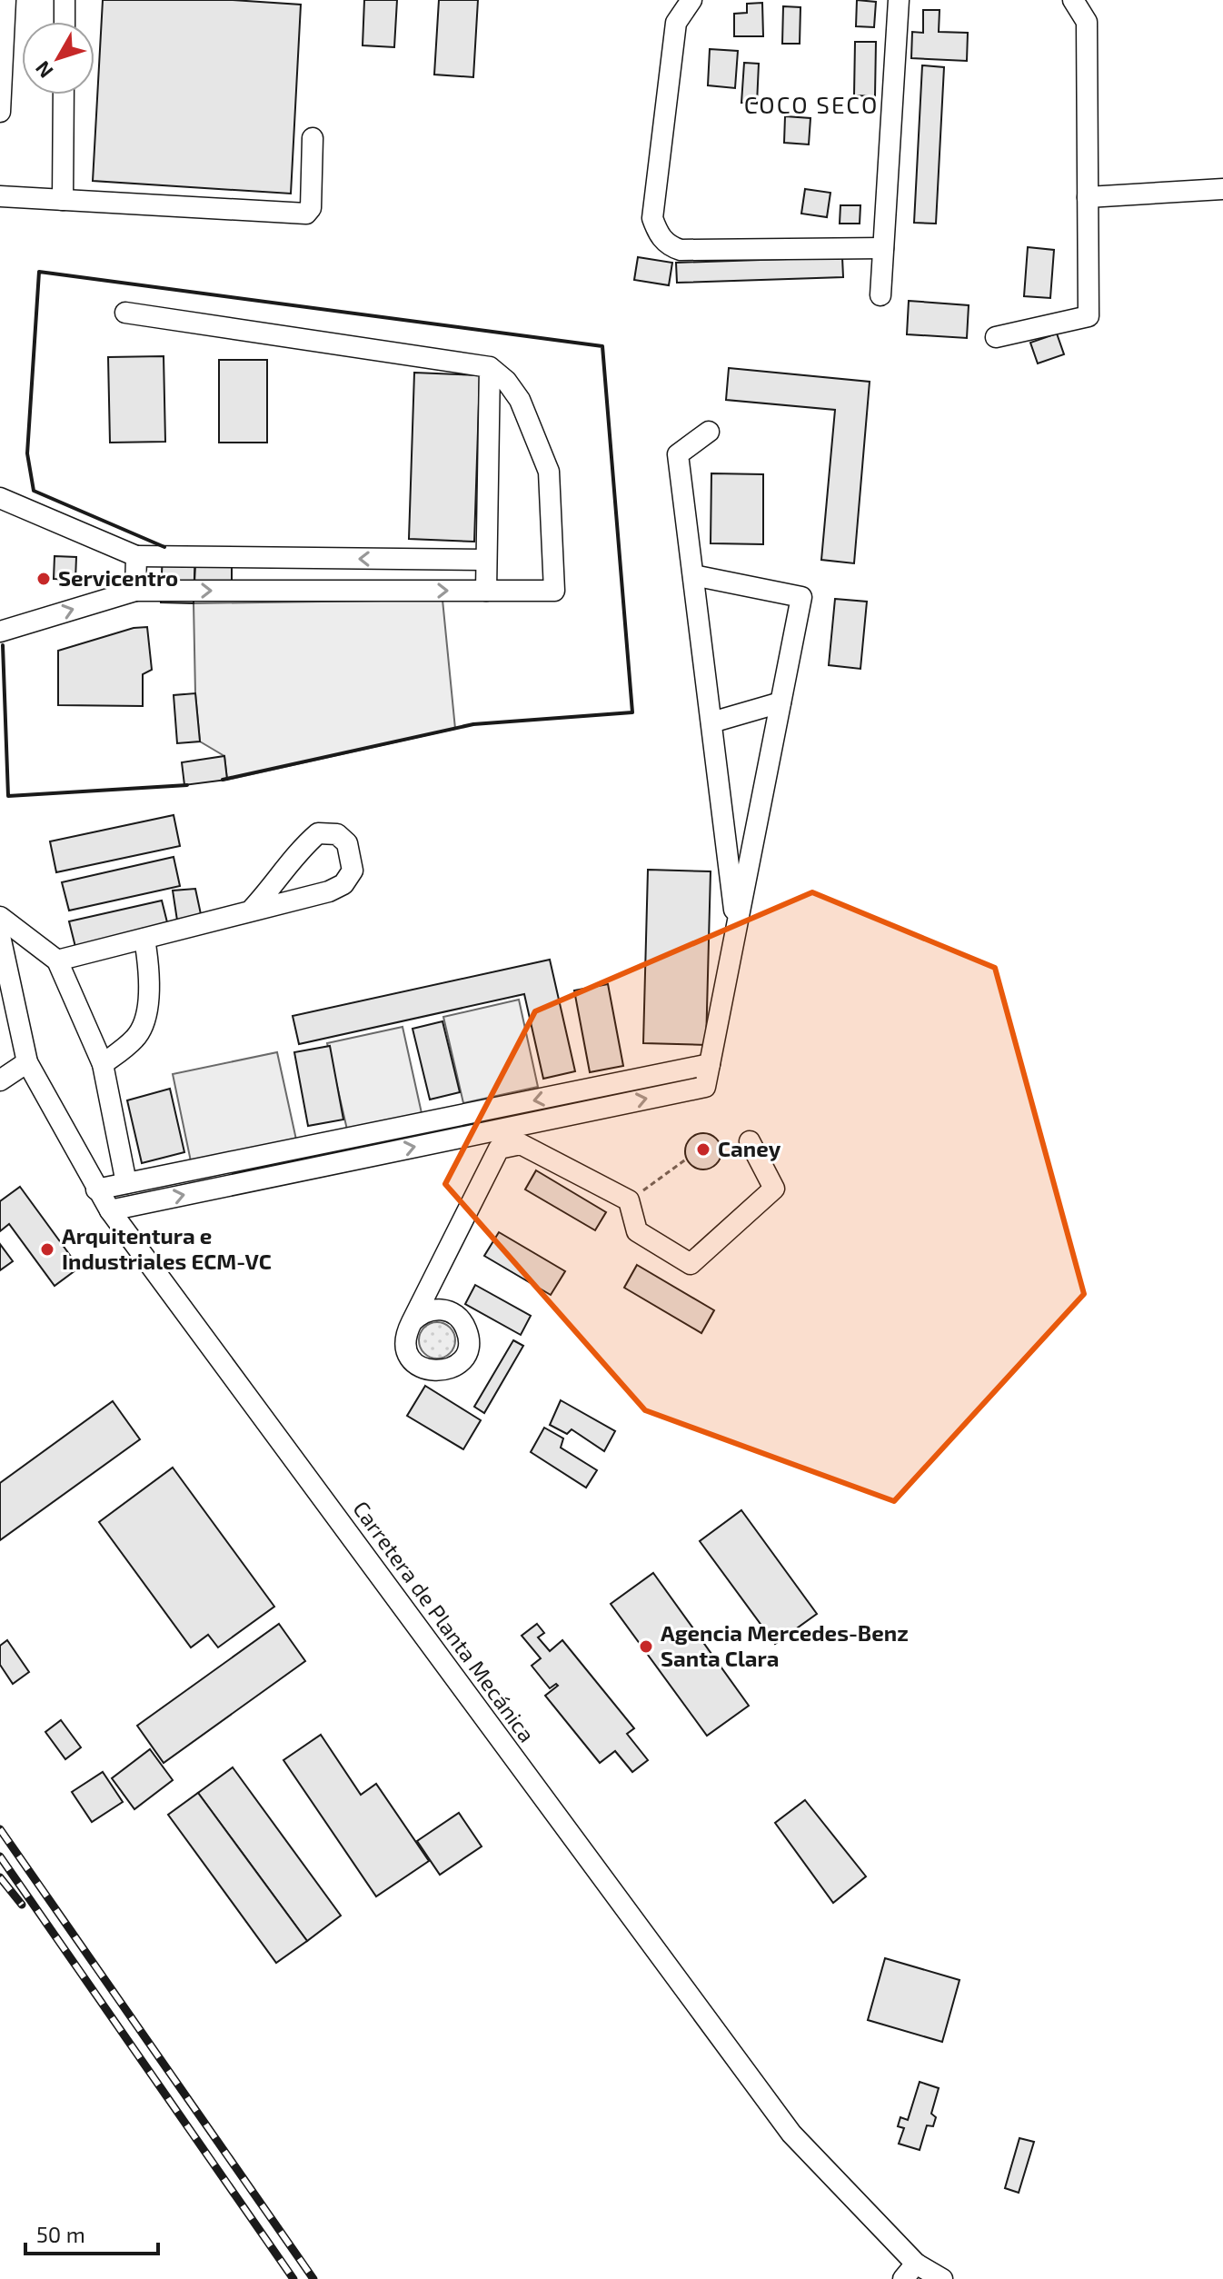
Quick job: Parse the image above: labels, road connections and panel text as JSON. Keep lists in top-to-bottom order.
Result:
{
  "streets": {
    "street": ["Carretera de Planta Mecánica"]
  },
  "districts": ["COCO SECO"],
  "places": [
    "Servicentro",
    "Caney",
    "Arquitentura e Industriales ECM-VC",
    "Agencia Mercedes-Benz Santa Clara"
  ],
  "scale_bar": "50 m",
  "north": "bottom left"
}
